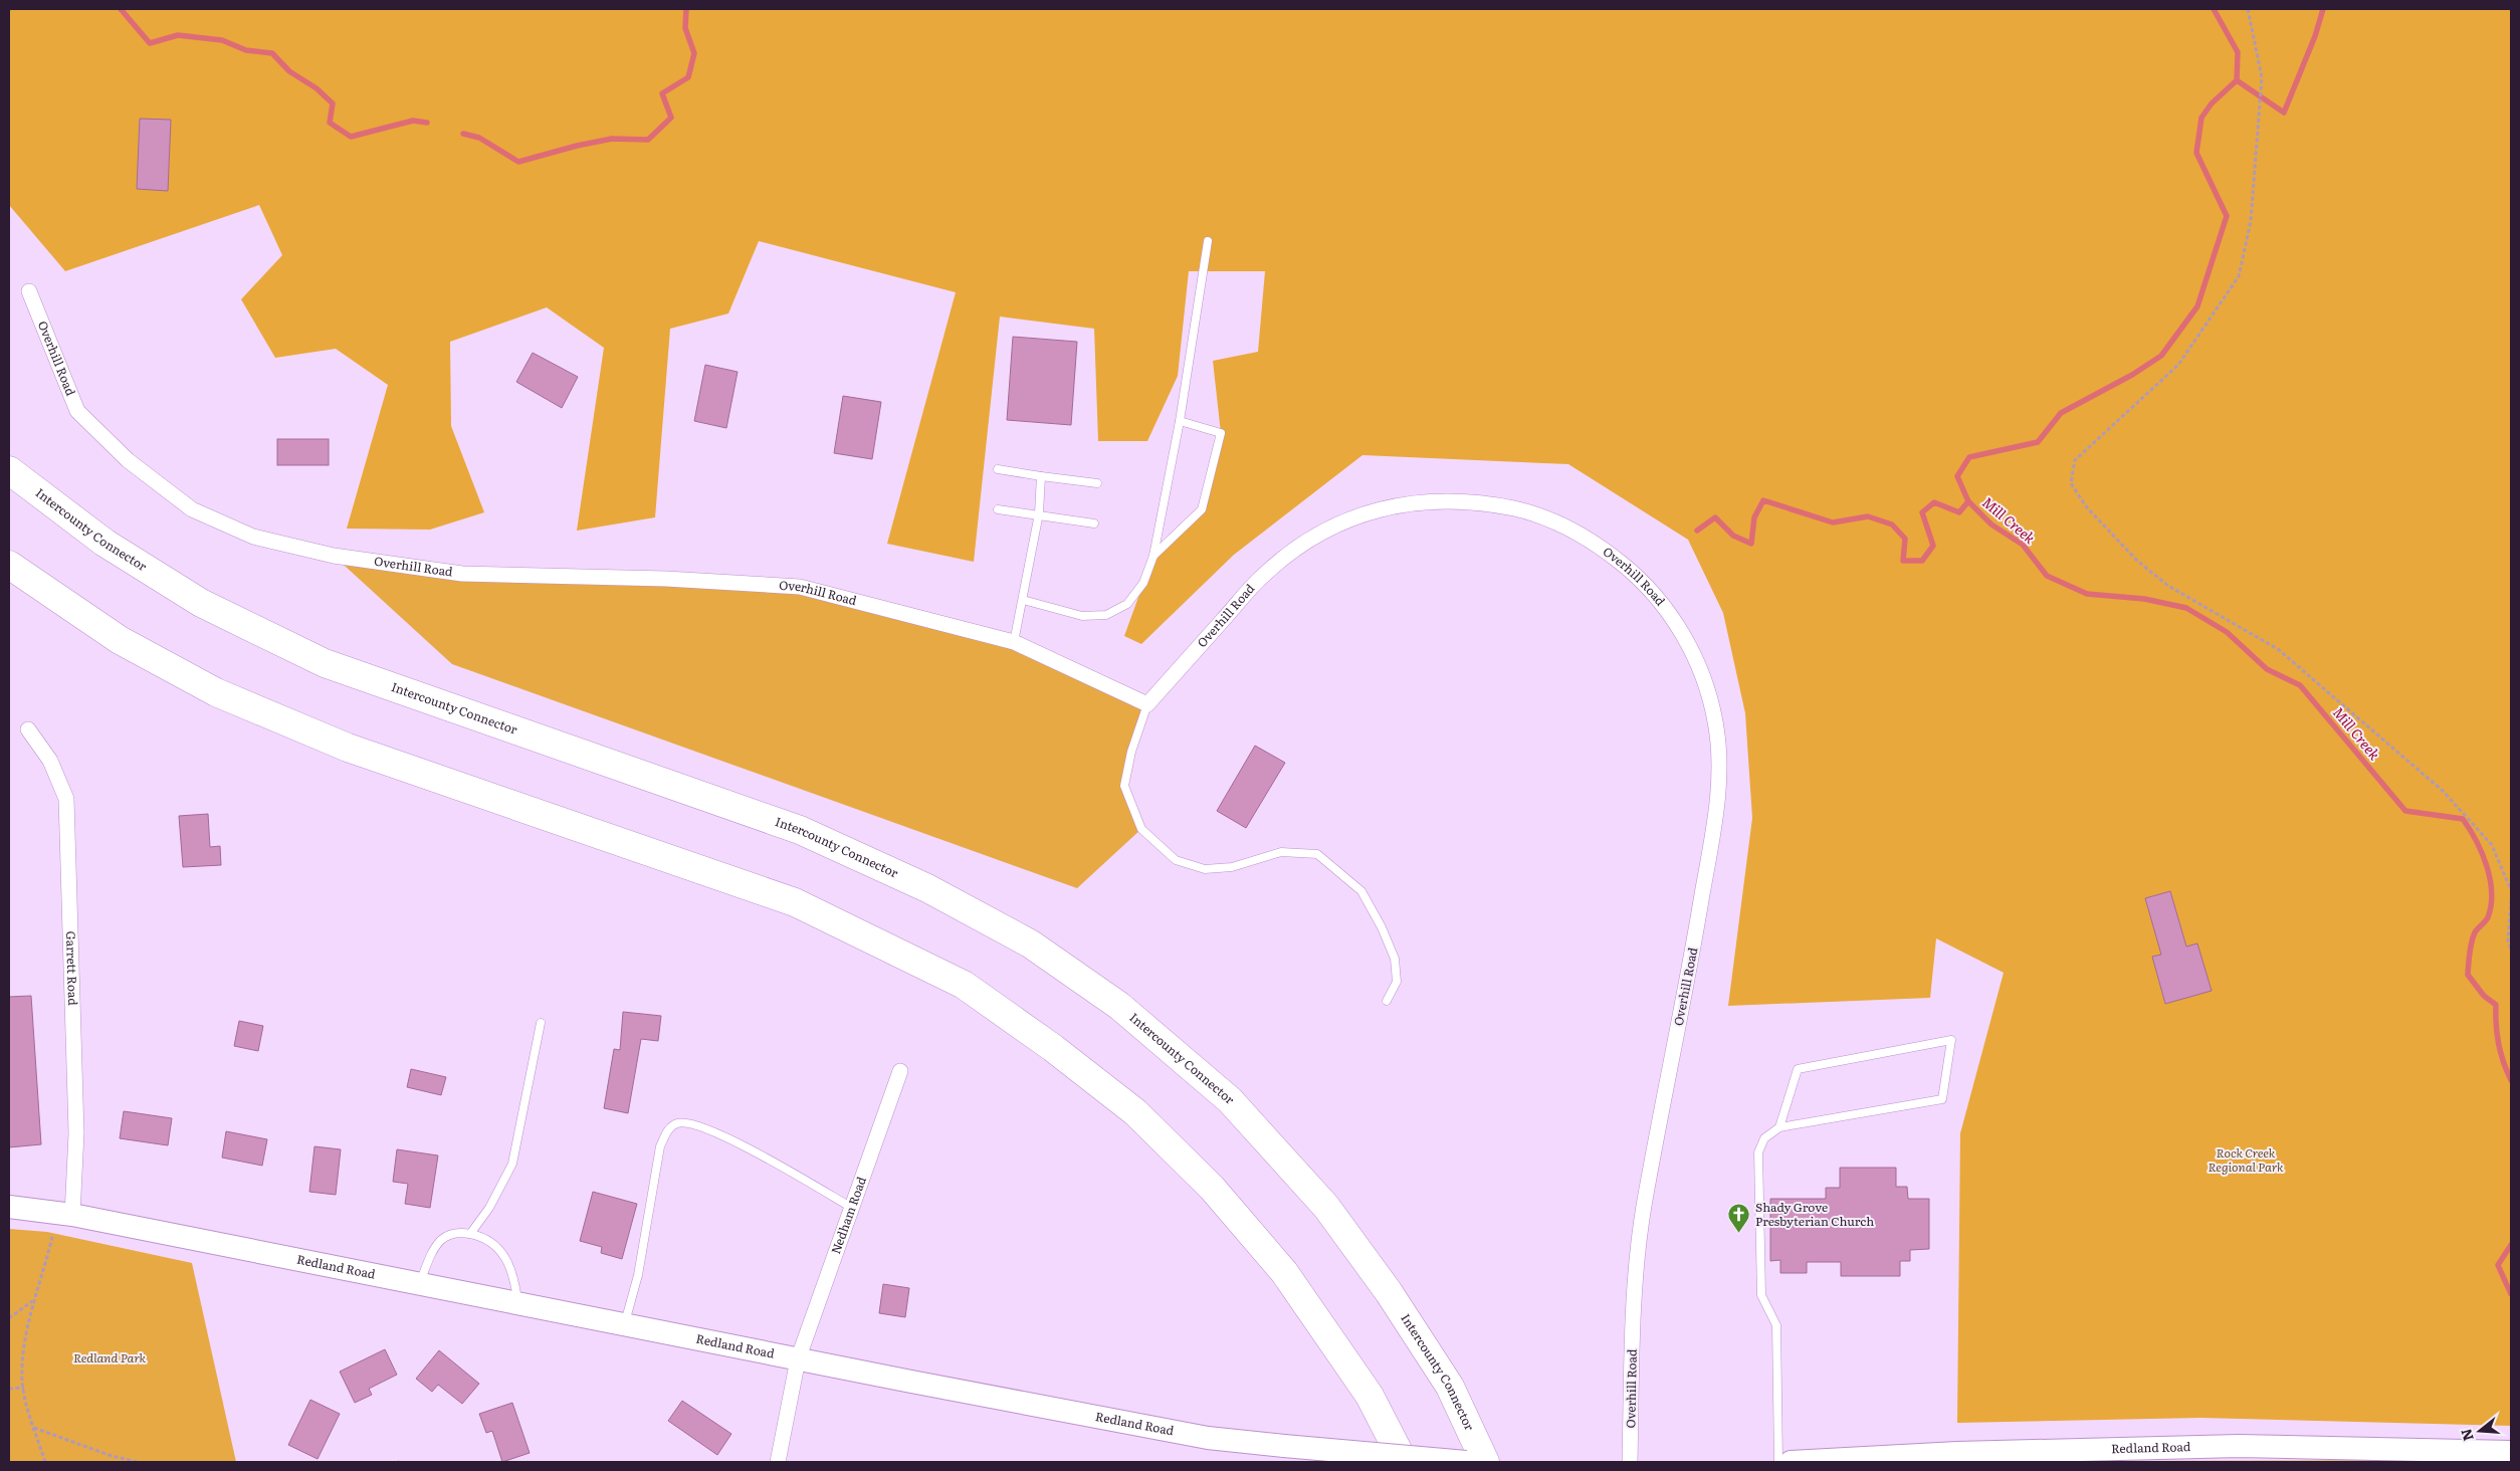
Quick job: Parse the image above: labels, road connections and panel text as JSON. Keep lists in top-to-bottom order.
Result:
{
  "streets": {
    "highway": ["Intercounty Connector"],
    "main road": ["Redland Road"],
    "street": ["Overhill Road", "Garrett Road", "Nedham Road"]
  },
  "crossings": [
    ["Garrett Road", "Redland Road"],
    ["Nedham Road", "Redland Road"]
  ],
  "water": ["Mill Creek"],
  "parks": ["Rock Creek Regional Park", "Redland Park"],
  "places": {
    "church": ["Shady Grove Presbyterian Church"]
  },
  "north": "left"
}
